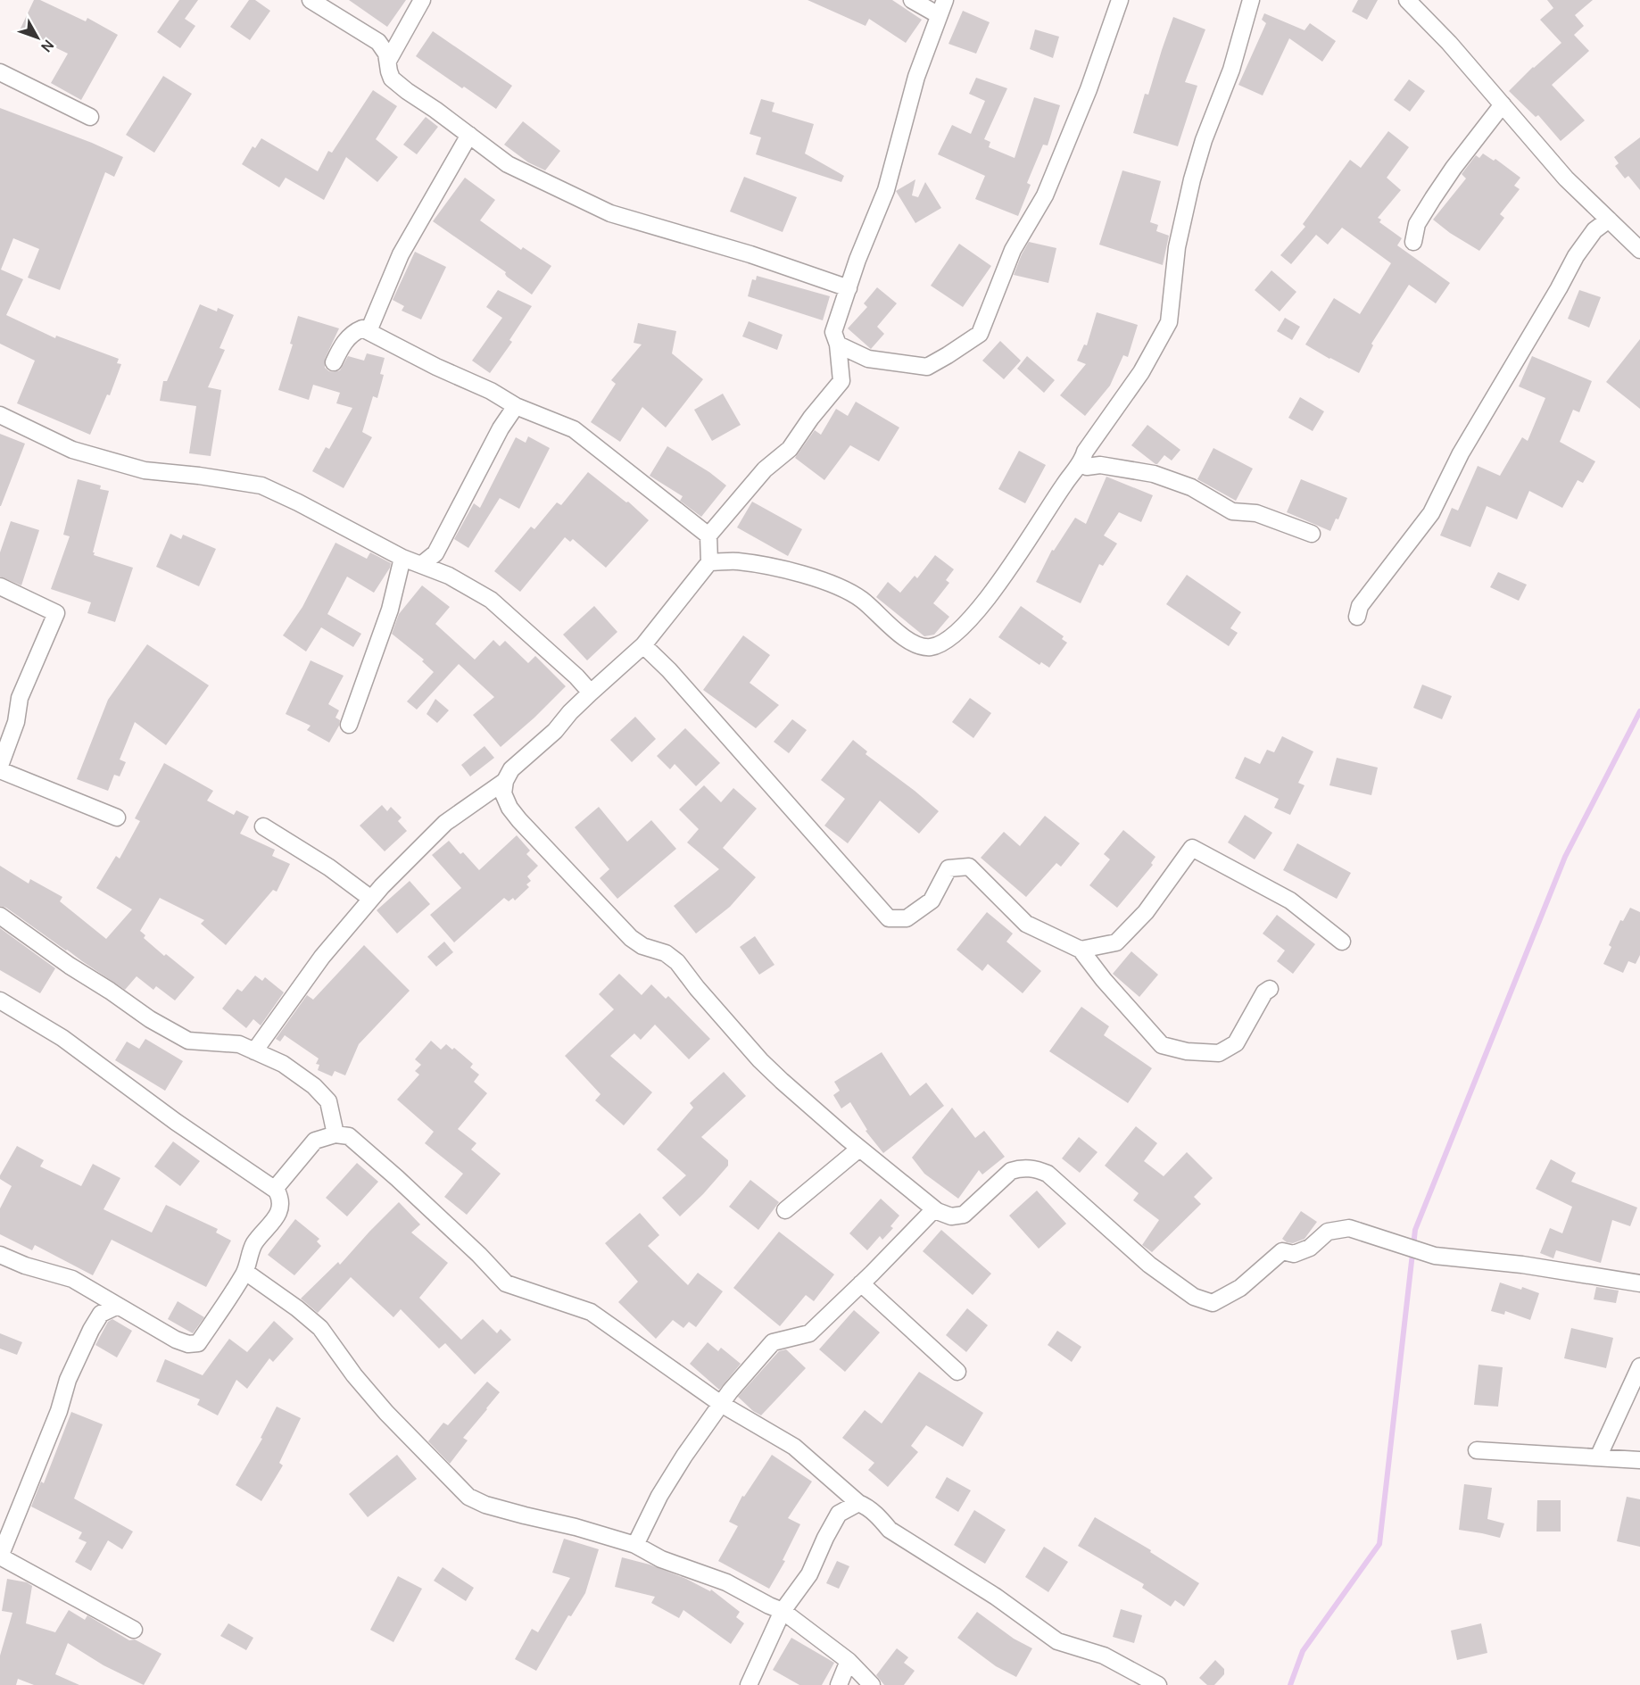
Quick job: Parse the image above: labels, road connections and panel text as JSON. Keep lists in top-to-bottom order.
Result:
{
  "north": "bottom right"
}
